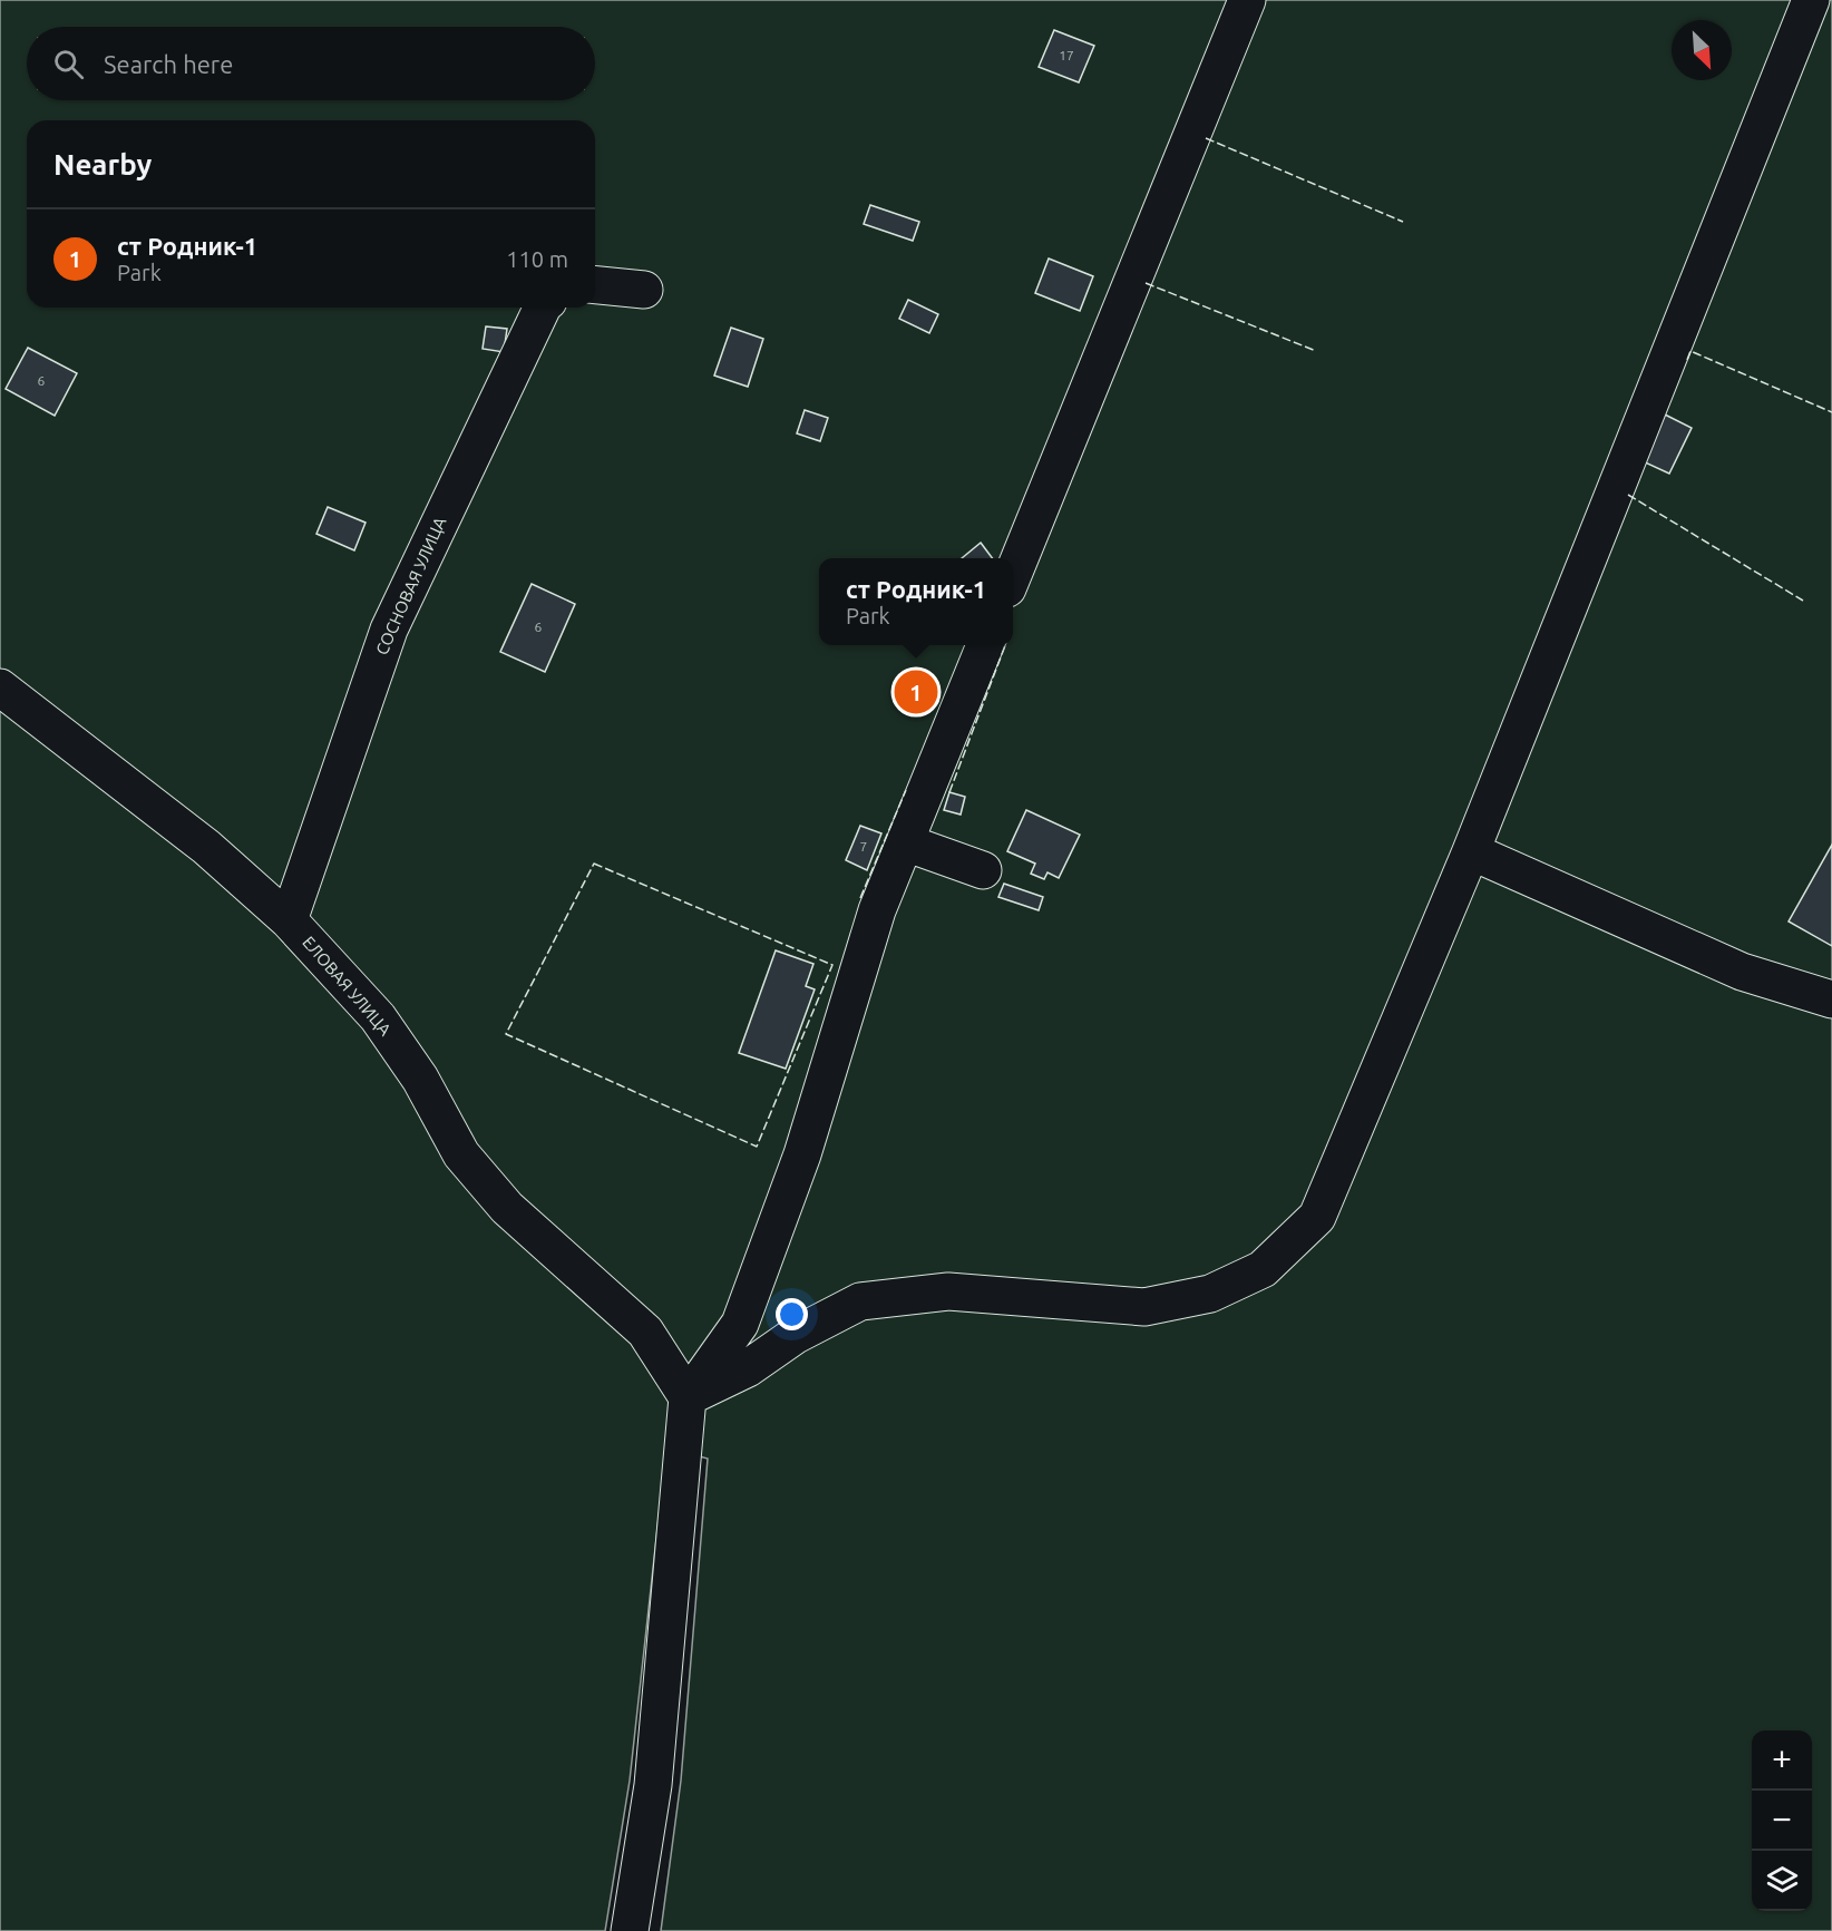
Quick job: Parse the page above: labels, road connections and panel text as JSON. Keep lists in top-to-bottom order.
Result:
{
  "streets": {
    "street": ["СОСНОВАЯ УЛИЦА", "ЕЛОВАЯ УЛИЦА"]
  },
  "crossings": [
    ["СОСНОВАЯ УЛИЦА", "ЕЛОВАЯ УЛИЦА"]
  ],
  "house_numbers": [
    "17",
    "6",
    "6",
    "7"
  ],
  "north": "bottom right",
  "page": {
    "search": "Search here",
    "heading": "Nearby",
    "list": [
      {
        "mark": "1",
        "name": "ст Родник-1",
        "note": "Park",
        "value": "110 m"
      }
    ],
    "popup": ["ст Родник-1", "Park"],
    "pins": "1",
    "map_buttons": ["+", "−"]
  }
}
